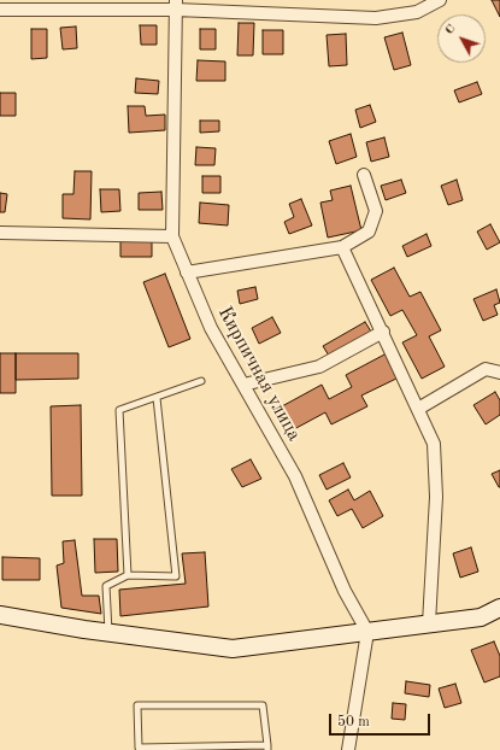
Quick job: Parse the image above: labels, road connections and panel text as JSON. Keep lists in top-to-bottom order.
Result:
{
  "streets": {
    "street": ["Кирпичная улица"]
  },
  "scale_bar": "50 m",
  "north": "top left"
}
